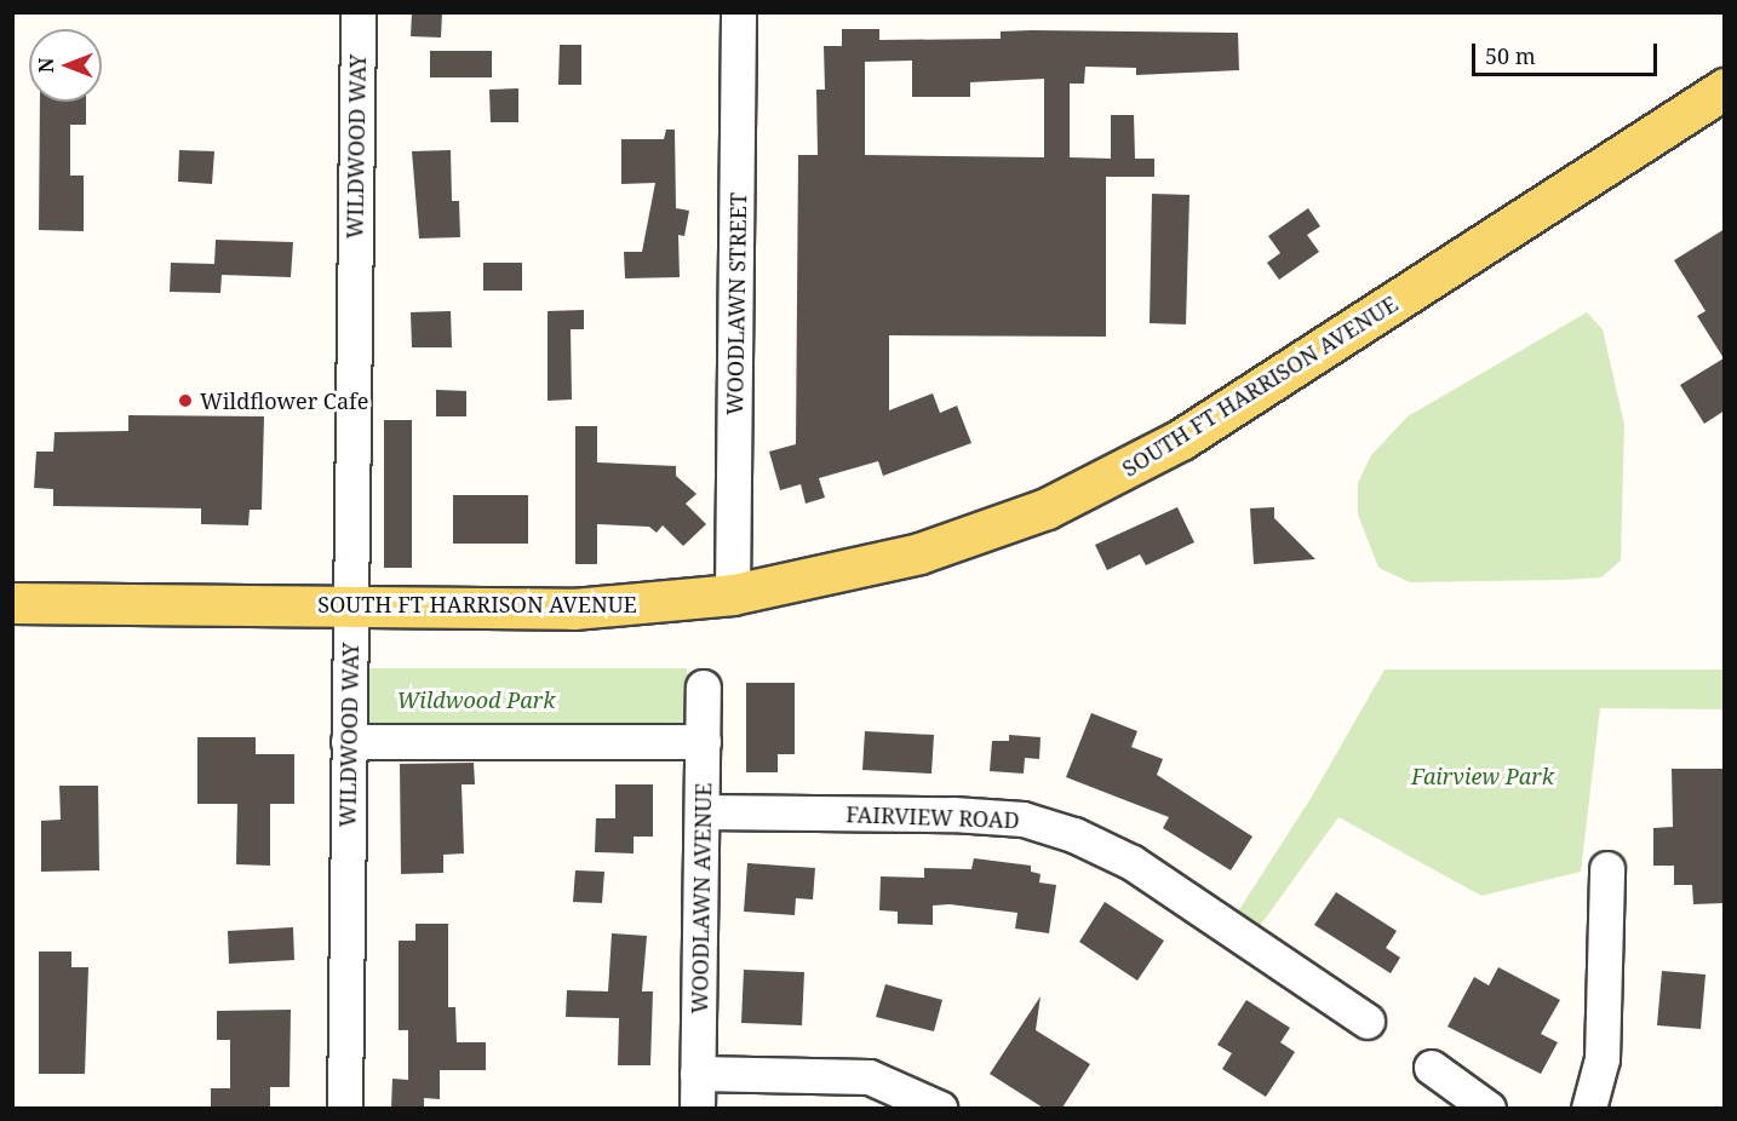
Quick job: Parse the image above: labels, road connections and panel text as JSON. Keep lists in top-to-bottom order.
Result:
{
  "streets": {
    "main road": ["SOUTH FT HARRISON AVENUE"],
    "street": [
      "WILDWOOD WAY",
      "WOODLAWN STREET",
      "FAIRVIEW ROAD",
      "WOODLAWN AVENUE"
    ]
  },
  "crossings": [
    ["WILDWOOD WAY", "SOUTH FT HARRISON AVENUE"],
    ["WOODLAWN STREET", "SOUTH FT HARRISON AVENUE"],
    ["FAIRVIEW ROAD", "WOODLAWN AVENUE"]
  ],
  "parks": ["Wildwood Park", "Fairview Park"],
  "places": ["Wildflower Cafe"],
  "scale_bar": "50 m",
  "north": "left"
}
